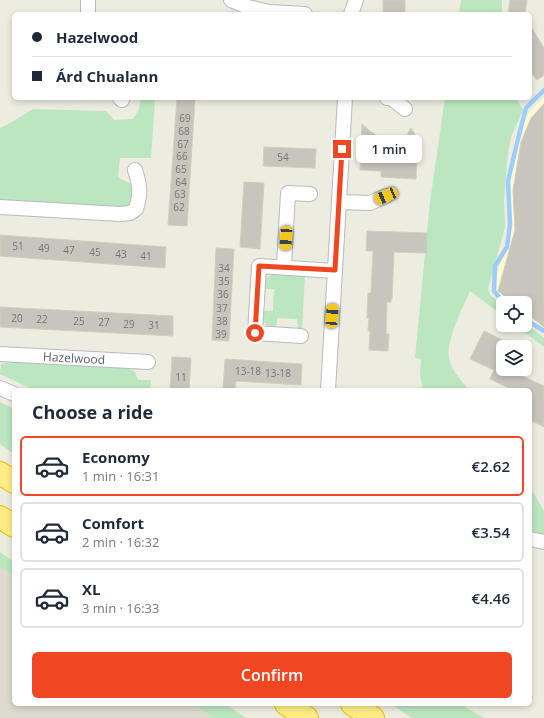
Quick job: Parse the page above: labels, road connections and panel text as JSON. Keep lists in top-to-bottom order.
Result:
{
  "streets": {
    "street": ["Hazelwood"]
  },
  "house_numbers": [
    "69",
    "68",
    "67",
    "66",
    "54",
    "65",
    "64",
    "63",
    "62",
    "51",
    "49",
    "47",
    "45",
    "43",
    "41",
    "34",
    "35",
    "36",
    "37",
    "20",
    "22",
    "25",
    "38",
    "27",
    "29",
    "31",
    "39",
    "13-18",
    "13-18",
    "11"
  ],
  "page": {
    "banner": ["Hazelwood", "Árd Chualann"],
    "bubble": "1 min",
    "heading": "Choose a ride",
    "list": [
      {
        "name": "Economy",
        "note": "1 min · 16:31",
        "value": "€2.62"
      },
      {
        "name": "Comfort",
        "note": "2 min · 16:32",
        "value": "€3.54"
      },
      {
        "name": "XL",
        "note": "3 min · 16:33",
        "value": "€4.46"
      }
    ],
    "buttons": "Confirm"
  }
}
